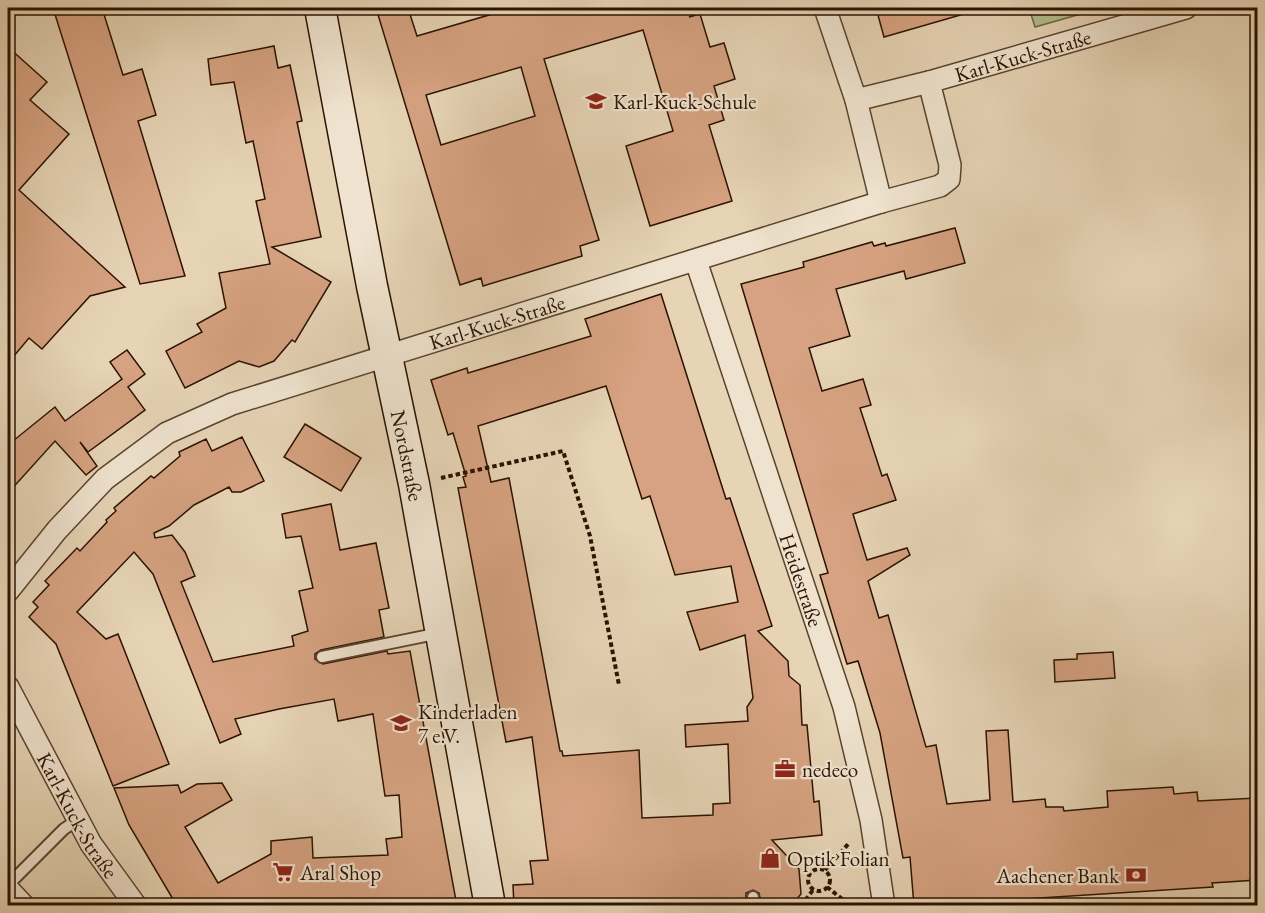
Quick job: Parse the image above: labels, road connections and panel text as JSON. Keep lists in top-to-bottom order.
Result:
{
  "streets": {
    "street": ["Karl-Kuck-Straße", "Nordstraße", "Heidestraße"]
  },
  "crossings": [
    ["Karl-Kuck-Straße", "Nordstraße"],
    ["Karl-Kuck-Straße", "Heidestraße"]
  ],
  "places": {
    "school or university": ["Karl-Kuck-Schule", "Kinderladen 7 e.V."],
    "office": ["nedeco"],
    "shop": ["Optik Folian"],
    "supermarket": ["Aral Shop"],
    "bank": ["Aachener Bank"]
  }
}
